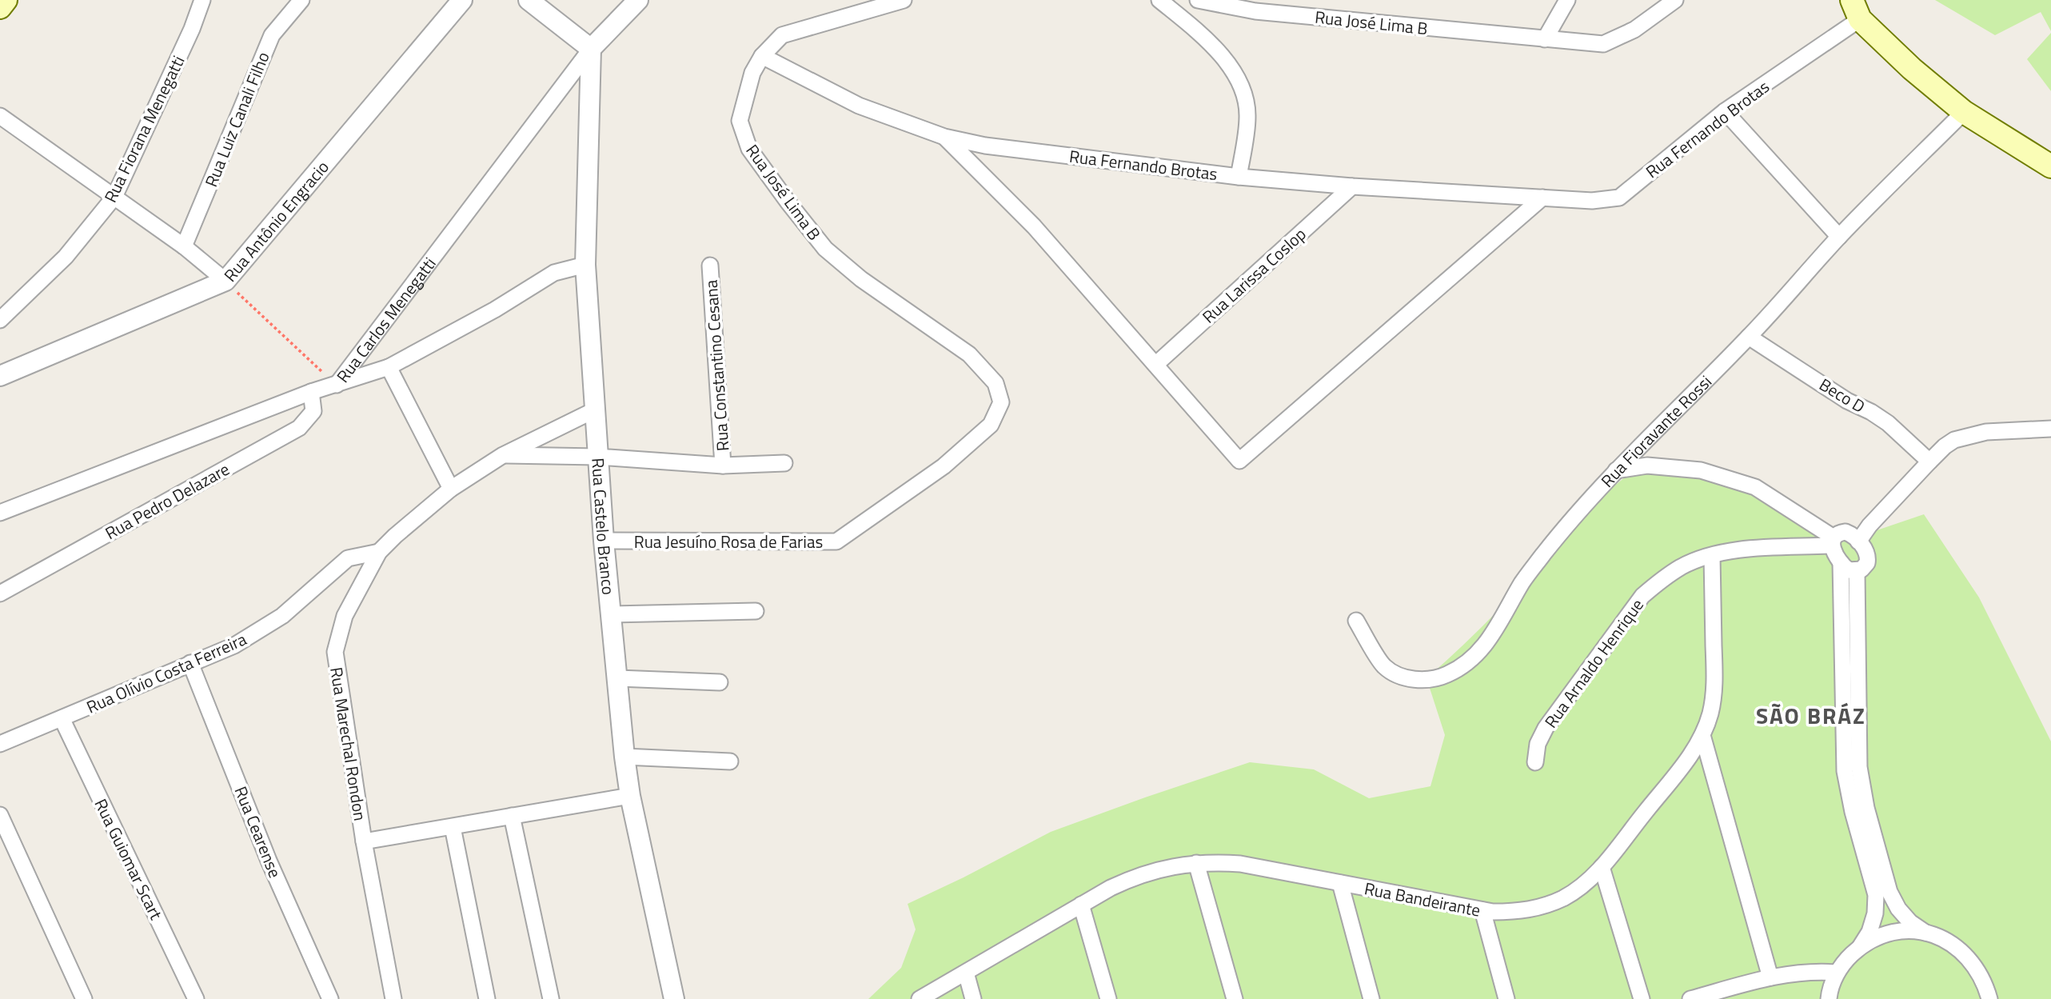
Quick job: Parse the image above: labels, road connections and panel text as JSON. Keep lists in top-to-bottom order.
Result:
{
  "streets": {
    "street": [
      "Rua José Lima B",
      "Rua Luiz Canali Filho",
      "Rua Fiorana Menegatti",
      "Rua Fernando Brotas",
      "Rua Antônio Engracio",
      "Rua Larissa Coslop",
      "Rua Carlos Menegatti",
      "Rua Constantino Cesana",
      "Beco D",
      "Rua Fioravante Rossi",
      "Rua Pedro Delazare",
      "Rua Castelo Branco",
      "Rua Jesuíno Rosa de Farias",
      "Rua Arnaldo Henrique",
      "Rua Olívio Costa Ferreira",
      "Rua Marechal Rondon",
      "Rua Cearense",
      "Rua Guiomar Scart",
      "Rua Bandeirante"
    ]
  },
  "crossings": [
    ["Rua José Lima B", "Rua Fernando Brotas"],
    ["Rua José Lima B", "Rua Jesuíno Rosa de Farias"],
    ["Rua Fernando Brotas", "Rua Larissa Coslop"],
    ["Rua Carlos Menegatti", "Rua Pedro Delazare"],
    ["Rua Carlos Menegatti", "Rua Castelo Branco"],
    ["Beco D", "Rua Fioravante Rossi"],
    ["Rua Castelo Branco", "Rua Jesuíno Rosa de Farias"],
    ["Rua Castelo Branco", "Rua Marechal Rondon"],
    ["Rua Arnaldo Henrique", "Rua Bandeirante"],
    ["Rua Olívio Costa Ferreira", "Rua Marechal Rondon"],
    ["Rua Olívio Costa Ferreira", "Rua Cearense"],
    ["Rua Olívio Costa Ferreira", "Rua Guiomar Scart"]
  ],
  "districts": ["SÃO BRÁZ"]
}
